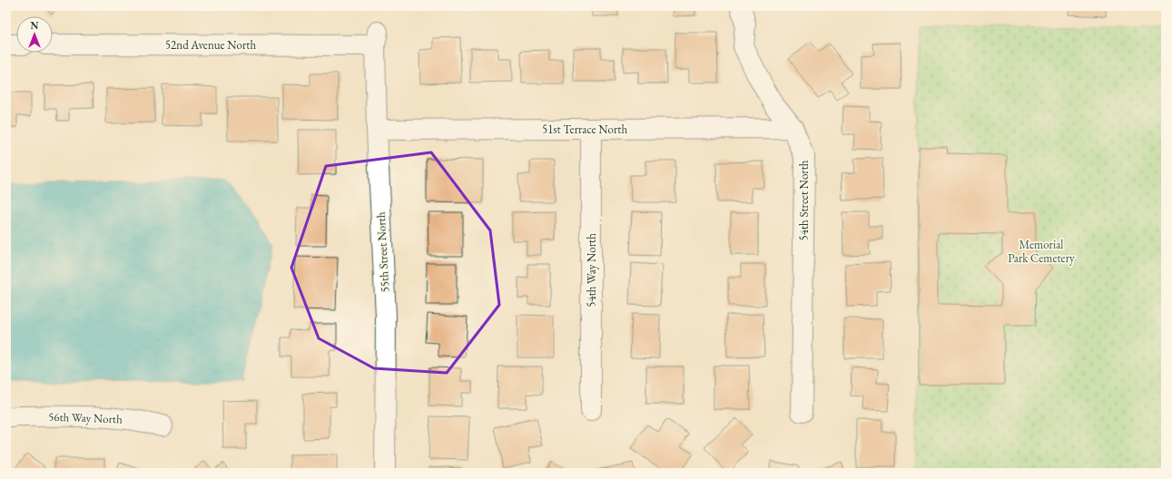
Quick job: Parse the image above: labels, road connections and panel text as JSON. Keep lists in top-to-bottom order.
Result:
{
  "streets": {
    "street": [
      "52nd Avenue North",
      "51st Terrace North",
      "54th Street North",
      "55th Street North",
      "54th Way North",
      "56th Way North"
    ]
  },
  "crossings": [
    ["52nd Avenue North", "55th Street North"],
    ["51st Terrace North", "54th Street North"],
    ["51st Terrace North", "55th Street North"],
    ["51st Terrace North", "54th Way North"]
  ],
  "parks": ["Memorial Park Cemetery"],
  "north": "top"
}
